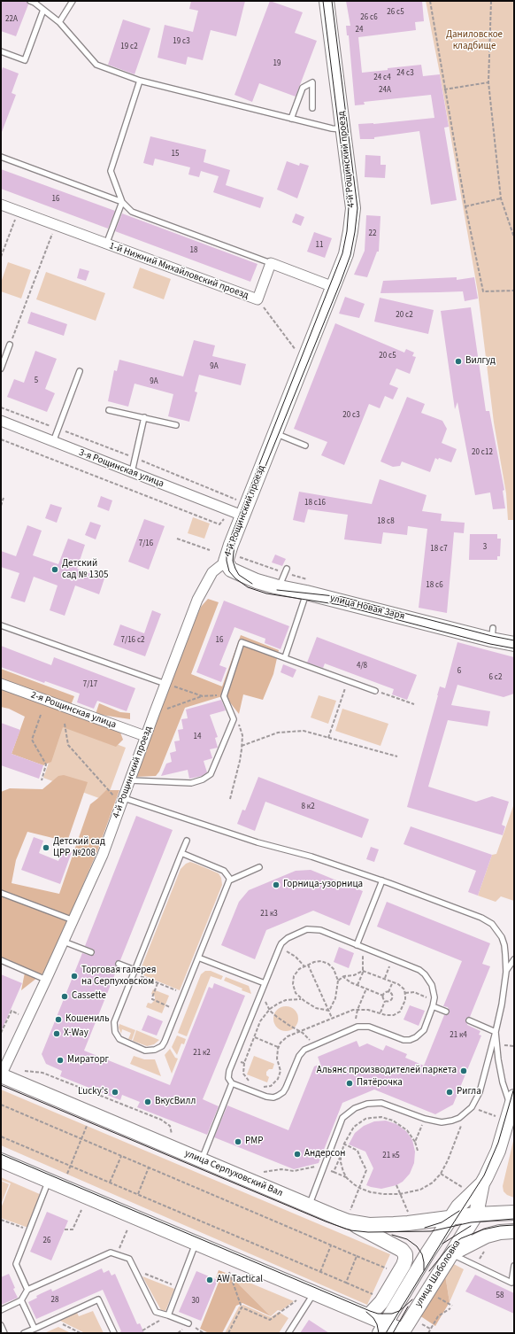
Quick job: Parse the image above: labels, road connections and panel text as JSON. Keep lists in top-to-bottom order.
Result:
{
  "streets": {
    "main road": [
      "4-й Рощинский проезд",
      "улица Новая Заря",
      "улица Серпуховский Вал",
      "улица Шаболовка"
    ],
    "street": ["1-й Нижний Михайловский проезд", "3-я Рощинская улица", "2-я Рощинская улица"]
  },
  "crossings": [
    ["4-й Рощинский проезд", "3-я Рощинская улица"],
    ["4-й Рощинский проезд", "улица Новая Заря"],
    ["4-й Рощинский проезд", "2-я Рощинская улица"],
    ["4-й Рощинский проезд", "улица Серпуховский Вал"],
    ["улица Серпуховский Вал", "улица Шаболовка"]
  ],
  "parks": ["Даниловское кладбище"],
  "places": [
    "Вилгуд",
    "Детский сад № 1305",
    "Детский сад ЦРР №208",
    "Горница-узорница",
    "Торговая галерея на Серпуховском",
    "Cassette",
    "Кошениль",
    "X-Way",
    "Мираторг",
    "Альянс производителей паркета",
    "Пятёрочка",
    "Lucky's",
    "Ригла",
    "ВкусВилл",
    "PMP",
    "Андерсон",
    "AW Tactical"
  ],
  "house_numbers": [
    "26 с5",
    "26 с6",
    "22А",
    "24",
    "19 с3",
    "19 с2",
    "19",
    "24 с3",
    "24 с4",
    "24А",
    "15",
    "16",
    "22",
    "11",
    "18",
    "20 с2",
    "20 с5",
    "9А",
    "5",
    "9А",
    "20 с3",
    "20 с12",
    "18 с16",
    "18 с8",
    "7/16",
    "3",
    "18 с7",
    "18 с6",
    "7/16 с2",
    "16",
    "4/8",
    "6",
    "6 с2",
    "7/17",
    "14",
    "8 к2",
    "21 к3",
    "21 к4",
    "21 к2",
    "21 к5",
    "26",
    "58",
    "28",
    "30"
  ]
}
